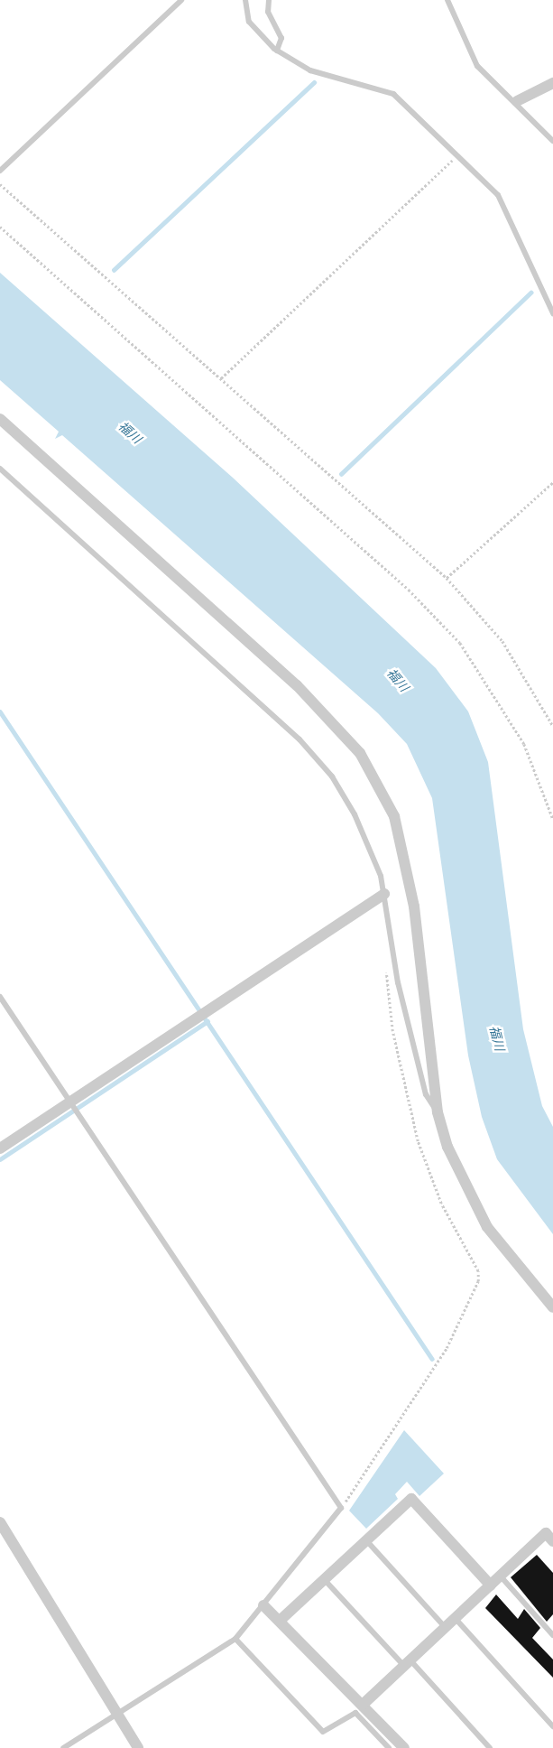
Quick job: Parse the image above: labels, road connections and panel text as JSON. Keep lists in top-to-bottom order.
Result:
{
  "water": ["福川"]
}
